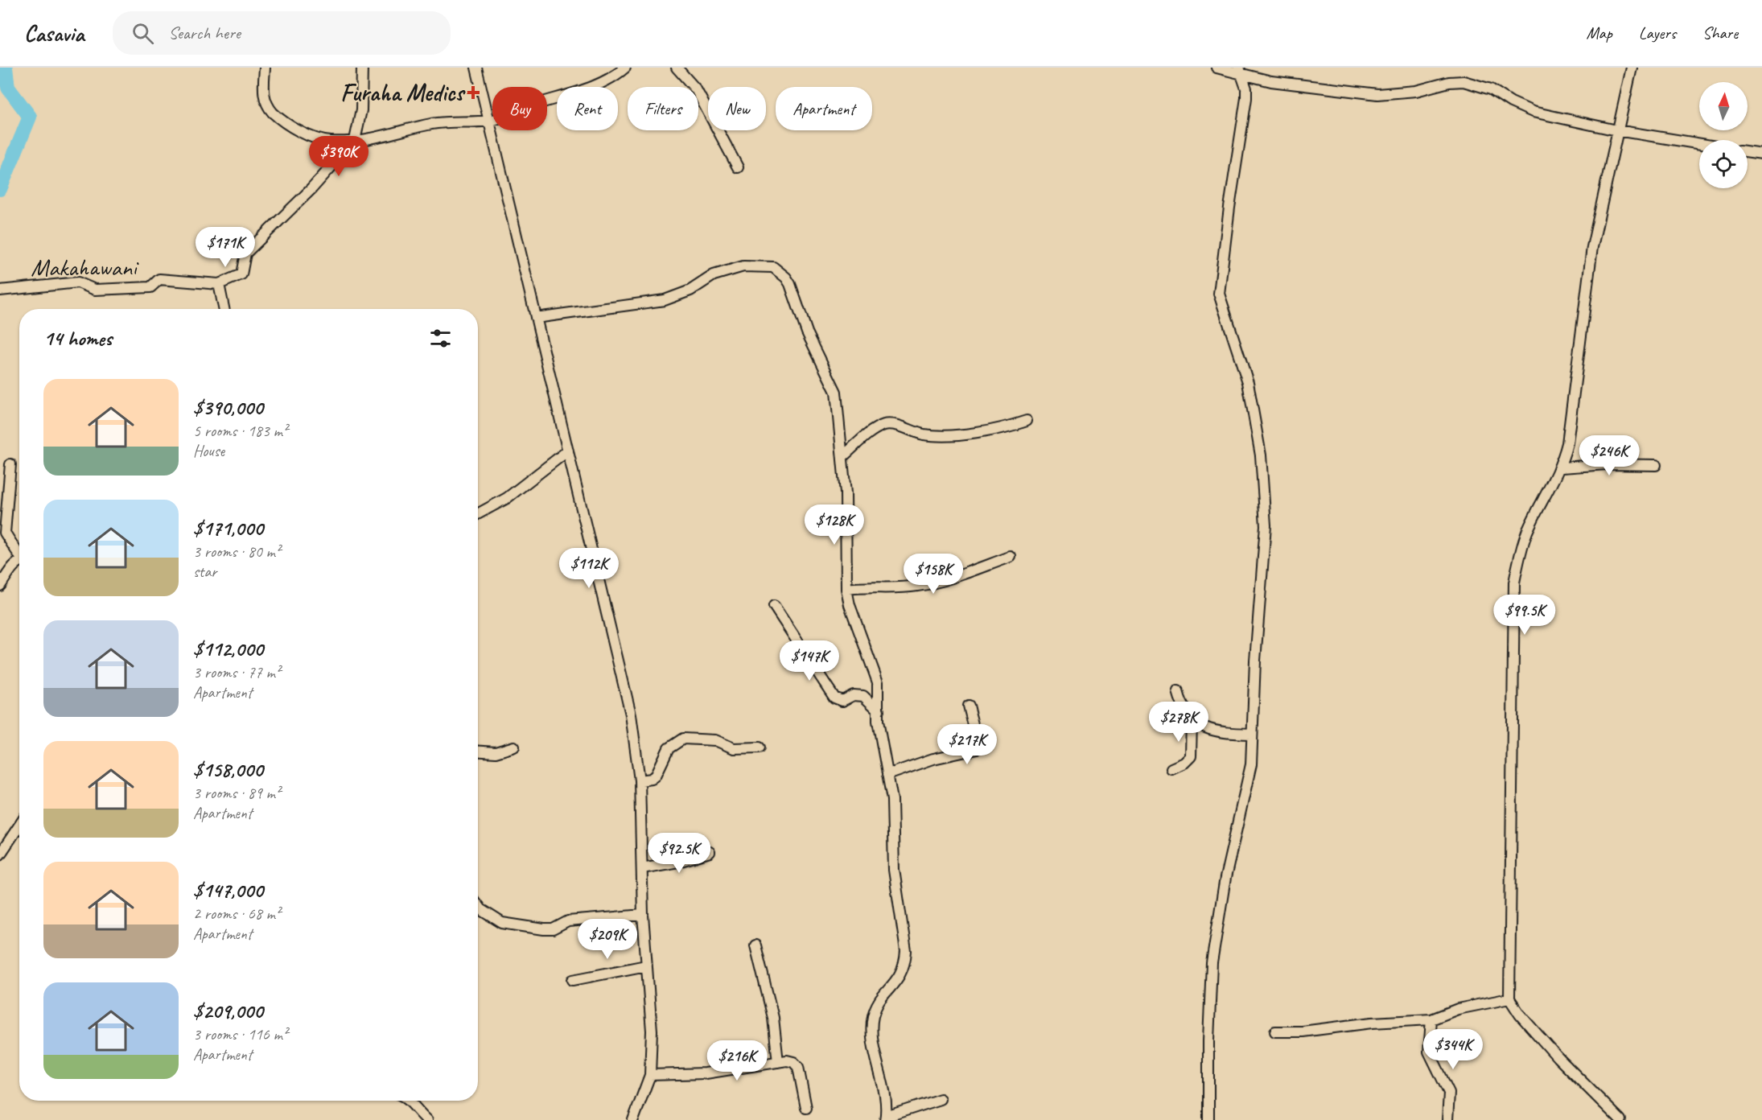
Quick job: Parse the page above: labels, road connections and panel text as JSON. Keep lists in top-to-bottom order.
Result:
{
  "streets": {
    "street": ["Makahawani"]
  },
  "places": {
    "health": ["Furaha Medics"]
  },
  "north": "top",
  "page": {
    "header": "Casavia",
    "search": "Search here",
    "nav": ["Map", "Layers", "Share"],
    "chip": [
      "Buy",
      "Rent",
      "Filters",
      "New",
      "Apartment"
    ],
    "price": [
      "$390K",
      "$171K",
      "$246K",
      "$128K",
      "$112K",
      "$158K",
      "$99.5K",
      "$147K",
      "$278K",
      "$217K",
      "$92.5K",
      "$209K",
      "$344K",
      "$216K"
    ],
    "heading": "14 homes",
    "list": [
      {
        "name": "$390,000",
        "note": "5 rooms · 183 m² · House"
      },
      {
        "name": "$171,000",
        "note": "3 rooms · 80 m² · star"
      },
      {
        "name": "$112,000",
        "note": "3 rooms · 77 m² · Apartment"
      },
      {
        "name": "$158,000",
        "note": "3 rooms · 89 m² · Apartment"
      },
      {
        "name": "$147,000",
        "note": "2 rooms · 68 m² · Apartment"
      },
      {
        "name": "$209,000",
        "note": "3 rooms · 116 m² · Apartment"
      }
    ]
  }
}
